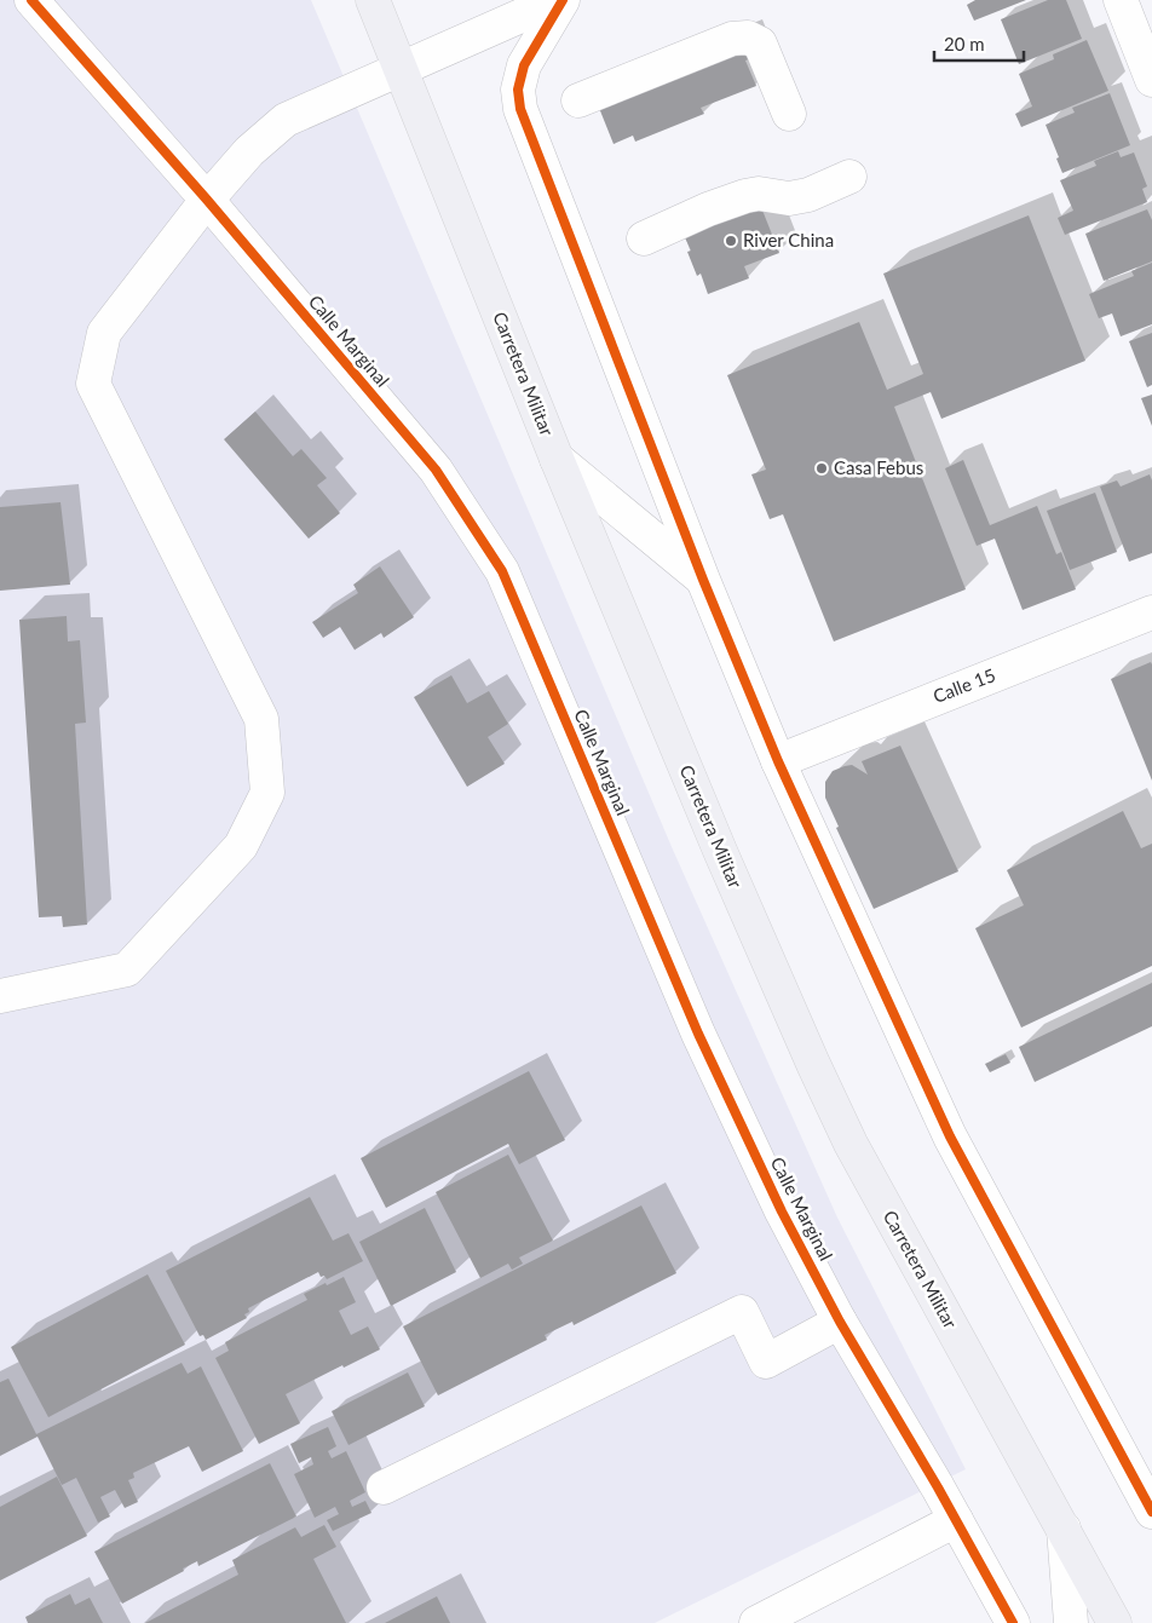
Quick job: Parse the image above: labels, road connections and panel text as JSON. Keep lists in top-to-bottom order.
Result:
{
  "streets": {
    "main road": ["Carretera Militar"],
    "street": ["Calle Marginal", "Calle 15"]
  },
  "places": ["River China", "Casa Febus"],
  "scale_bar": "20 m"
}
